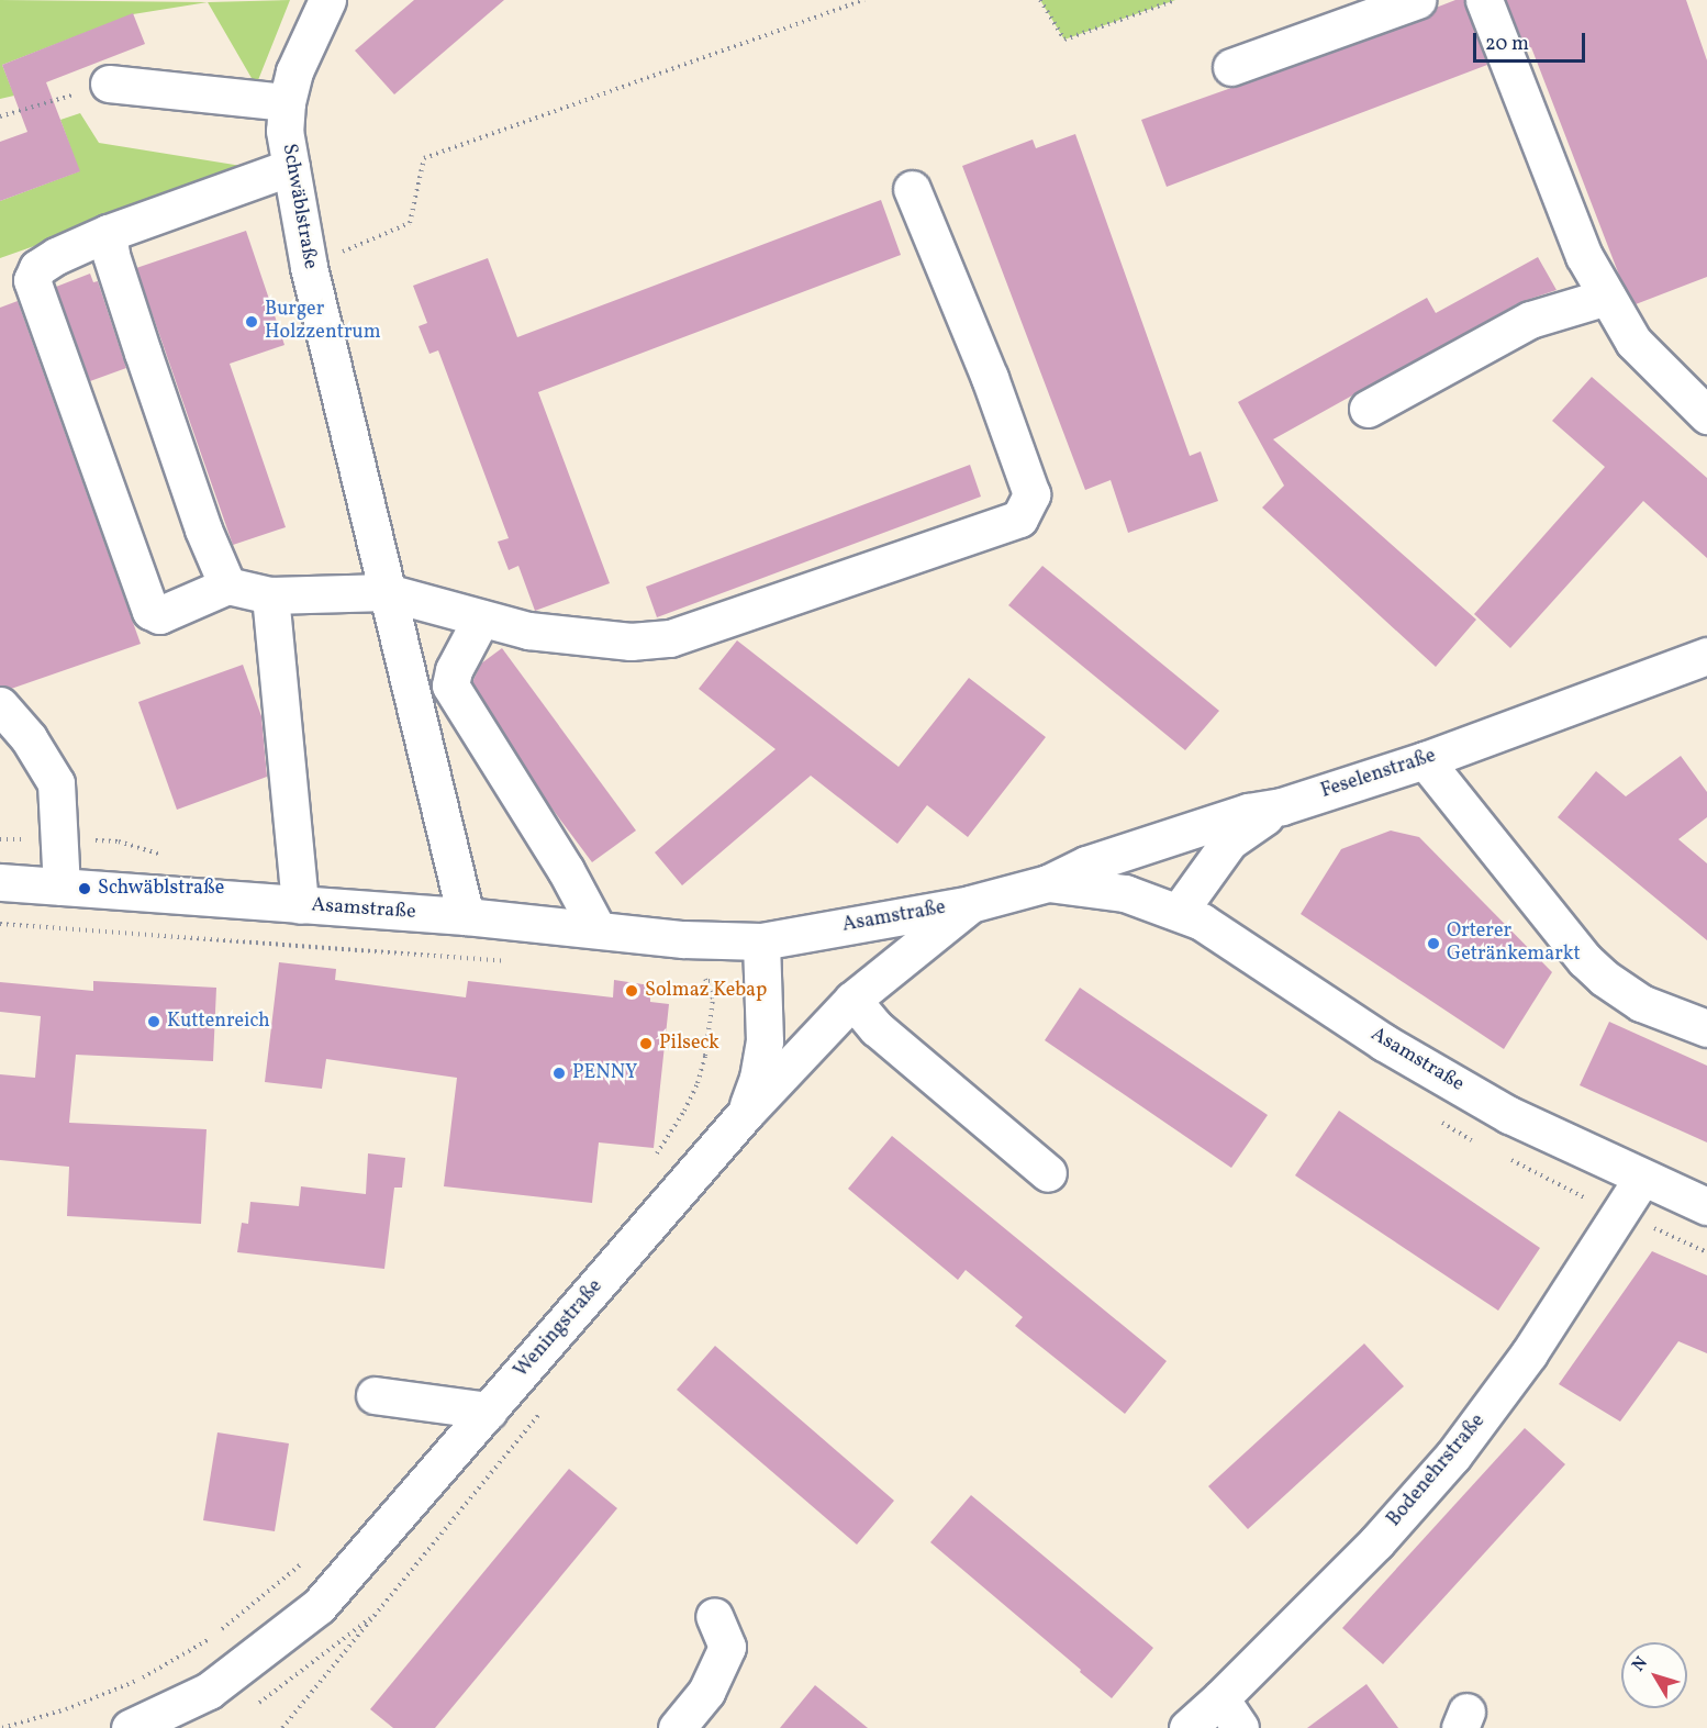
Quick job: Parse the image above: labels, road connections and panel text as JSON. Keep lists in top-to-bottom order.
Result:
{
  "streets": {
    "street": [
      "Schwäblstraße",
      "Feselenstraße",
      "Asamstraße",
      "Weningstraße",
      "Bodenehrstraße"
    ]
  },
  "crossings": [
    ["Schwäblstraße", "Asamstraße"],
    ["Feselenstraße", "Asamstraße"],
    ["Asamstraße", "Weningstraße"],
    ["Asamstraße", "Bodenehrstraße"]
  ],
  "places": [
    "Burger Holzzentrum",
    "Schwäblstraße",
    "Orterer Getränkemarkt",
    "Solmaz Kebap",
    "Kuttenreich",
    "Pilseck",
    "PENNY"
  ],
  "scale_bar": "20 m",
  "north": "top left"
}
